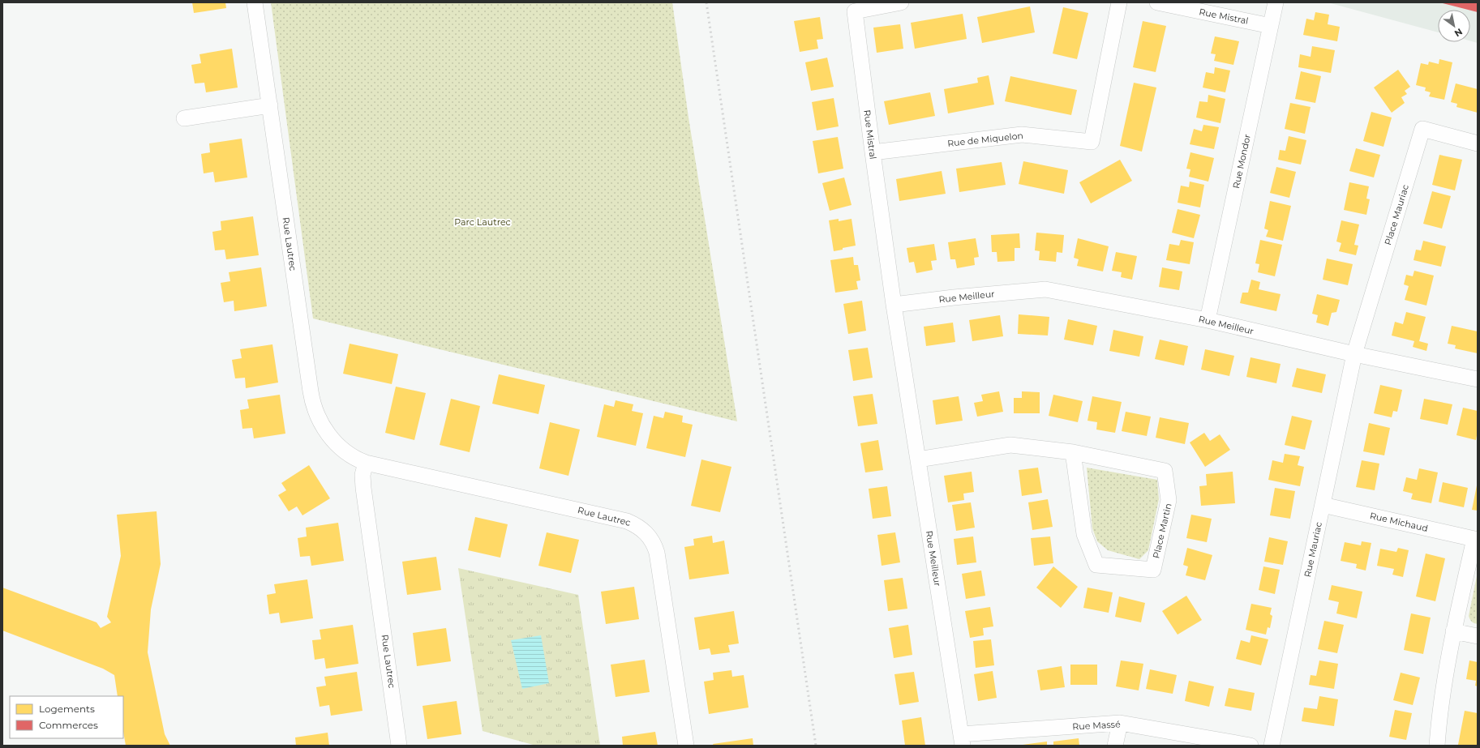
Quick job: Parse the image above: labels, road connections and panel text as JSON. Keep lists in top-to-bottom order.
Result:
{
  "streets": {
    "street": [
      "Rue Mistral",
      "Rue de Miquelon",
      "Rue Mondor",
      "Place Mauriac",
      "Rue Lautrec",
      "Rue Meilleur",
      "Rue Michaud",
      "Place Martin",
      "Rue Mauriac",
      "Rue Massé"
    ]
  },
  "crossings": [
    ["Rue Mistral", "Rue de Miquelon"],
    ["Rue Mistral", "Rue Mondor"],
    ["Rue Mistral", "Rue Meilleur"],
    ["Rue Mondor", "Rue Meilleur"],
    ["Place Mauriac", "Rue Meilleur"],
    ["Place Mauriac", "Rue Mauriac"],
    ["Rue Meilleur", "Place Martin"],
    ["Rue Meilleur", "Rue Mauriac"],
    ["Rue Meilleur", "Rue Massé"],
    ["Rue Michaud", "Rue Mauriac"]
  ],
  "parks": ["Parc Lautrec"],
  "legend": ["Logements", "Commerces"],
  "north": "bottom right"
}
